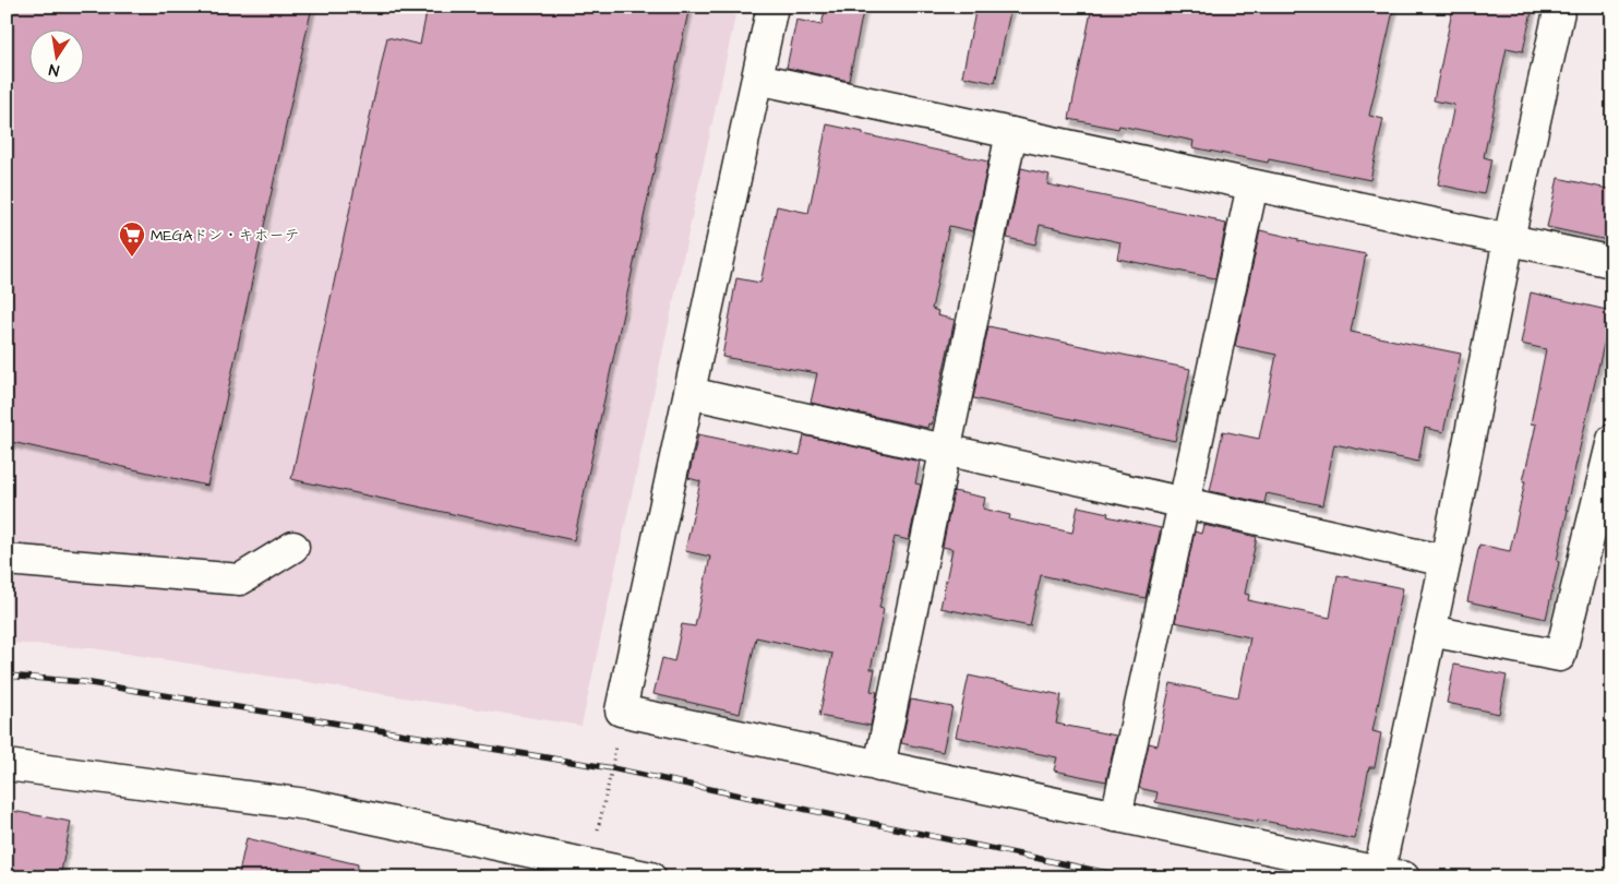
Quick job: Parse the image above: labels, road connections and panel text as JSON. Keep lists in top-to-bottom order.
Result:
{
  "places": {
    "supermarket": ["MEGAドン・キホーテ"]
  },
  "north": "bottom"
}
